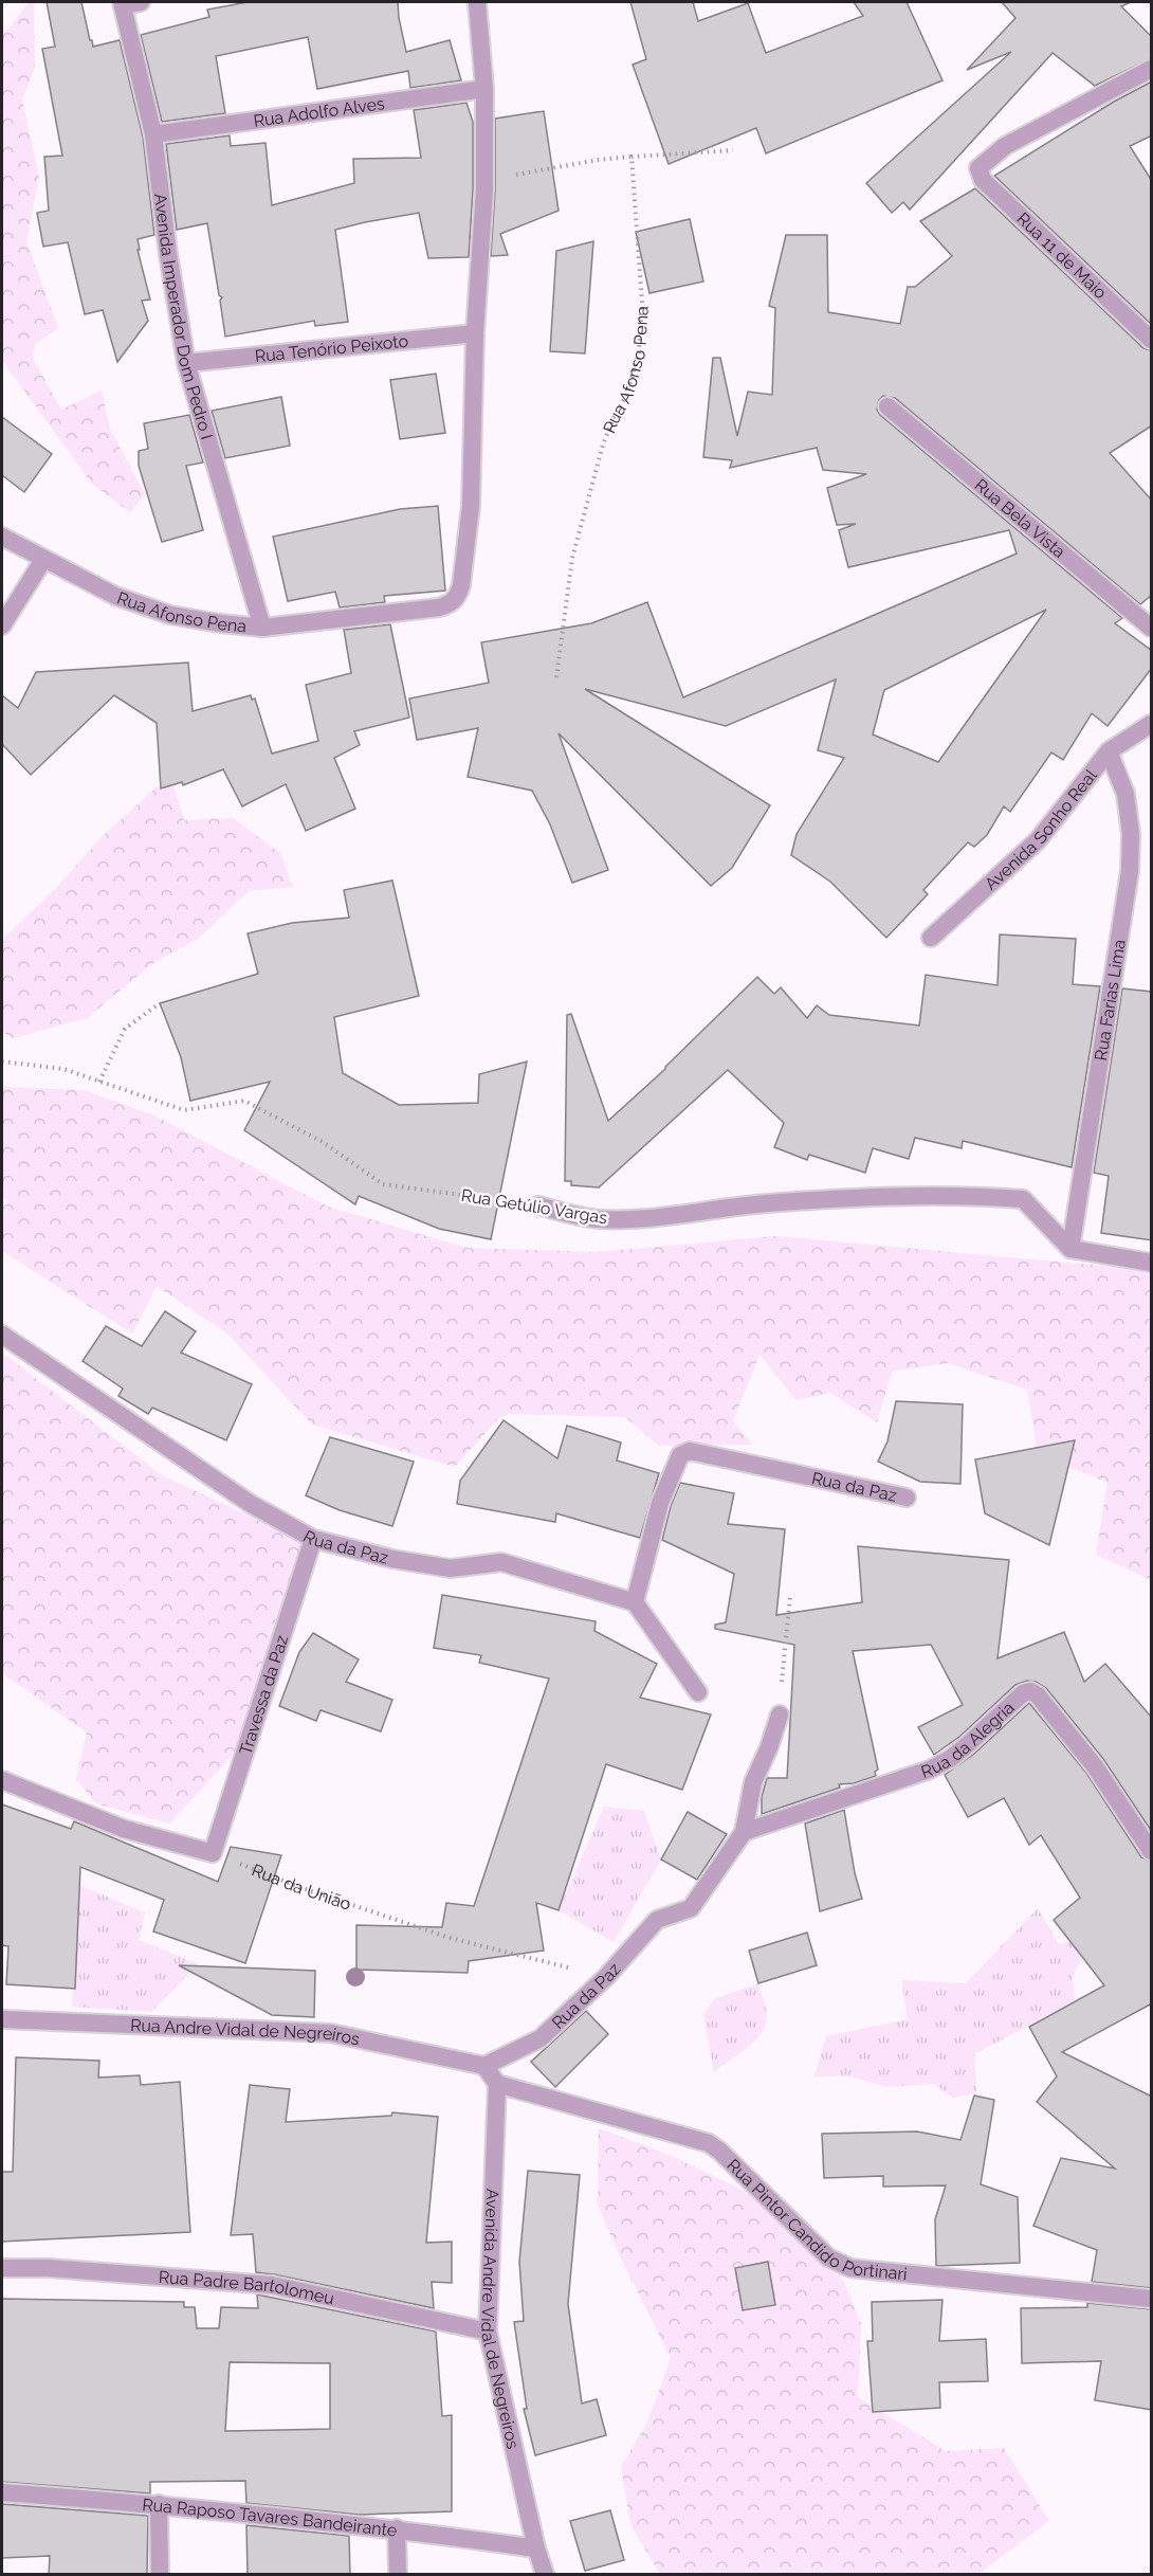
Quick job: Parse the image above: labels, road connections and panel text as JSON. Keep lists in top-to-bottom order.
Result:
{
  "streets": {
    "street": [
      "Rua Adolfo Alves",
      "Rua 11 de Maio",
      "Avenida Imperador Dom Pedro I",
      "Rua Tenório Peixoto",
      "Rua Afonso Pena",
      "Rua Bela Vista",
      "Avenida Sonho Real",
      "Rua Farias Lima",
      "Rua Getúlio Vargas",
      "Rua da Paz",
      "Travessa da Paz",
      "Rua da Alegria",
      "Rua Andre Vidal de Negreiros",
      "Rua Pintor Candido Portinari",
      "Rua Padre Bartolomeu",
      "Avenida Andre Vidal de Negreiros",
      "Rua Raposo Tavares Bandeirante"
    ],
    "path": ["Rua da União"]
  },
  "crossings": [
    ["Rua Adolfo Alves", "Avenida Imperador Dom Pedro I"],
    ["Avenida Imperador Dom Pedro I", "Rua Tenório Peixoto"],
    ["Avenida Imperador Dom Pedro I", "Rua Afonso Pena"],
    ["Rua Tenório Peixoto", "Rua Afonso Pena"],
    ["Avenida Sonho Real", "Rua Farias Lima"],
    ["Rua Farias Lima", "Rua Getúlio Vargas"],
    ["Rua da Paz", "Travessa da Paz"],
    ["Rua da Paz", "Rua da Alegria"],
    ["Rua da Paz", "Rua da União"],
    ["Rua da Paz", "Rua Andre Vidal de Negreiros"],
    ["Travessa da Paz", "Rua da União"],
    ["Rua Pintor Candido Portinari", "Avenida Andre Vidal de Negreiros"],
    ["Rua Padre Bartolomeu", "Avenida Andre Vidal de Negreiros"],
    ["Avenida Andre Vidal de Negreiros", "Rua Raposo Tavares Bandeirante"]
  ]
}
